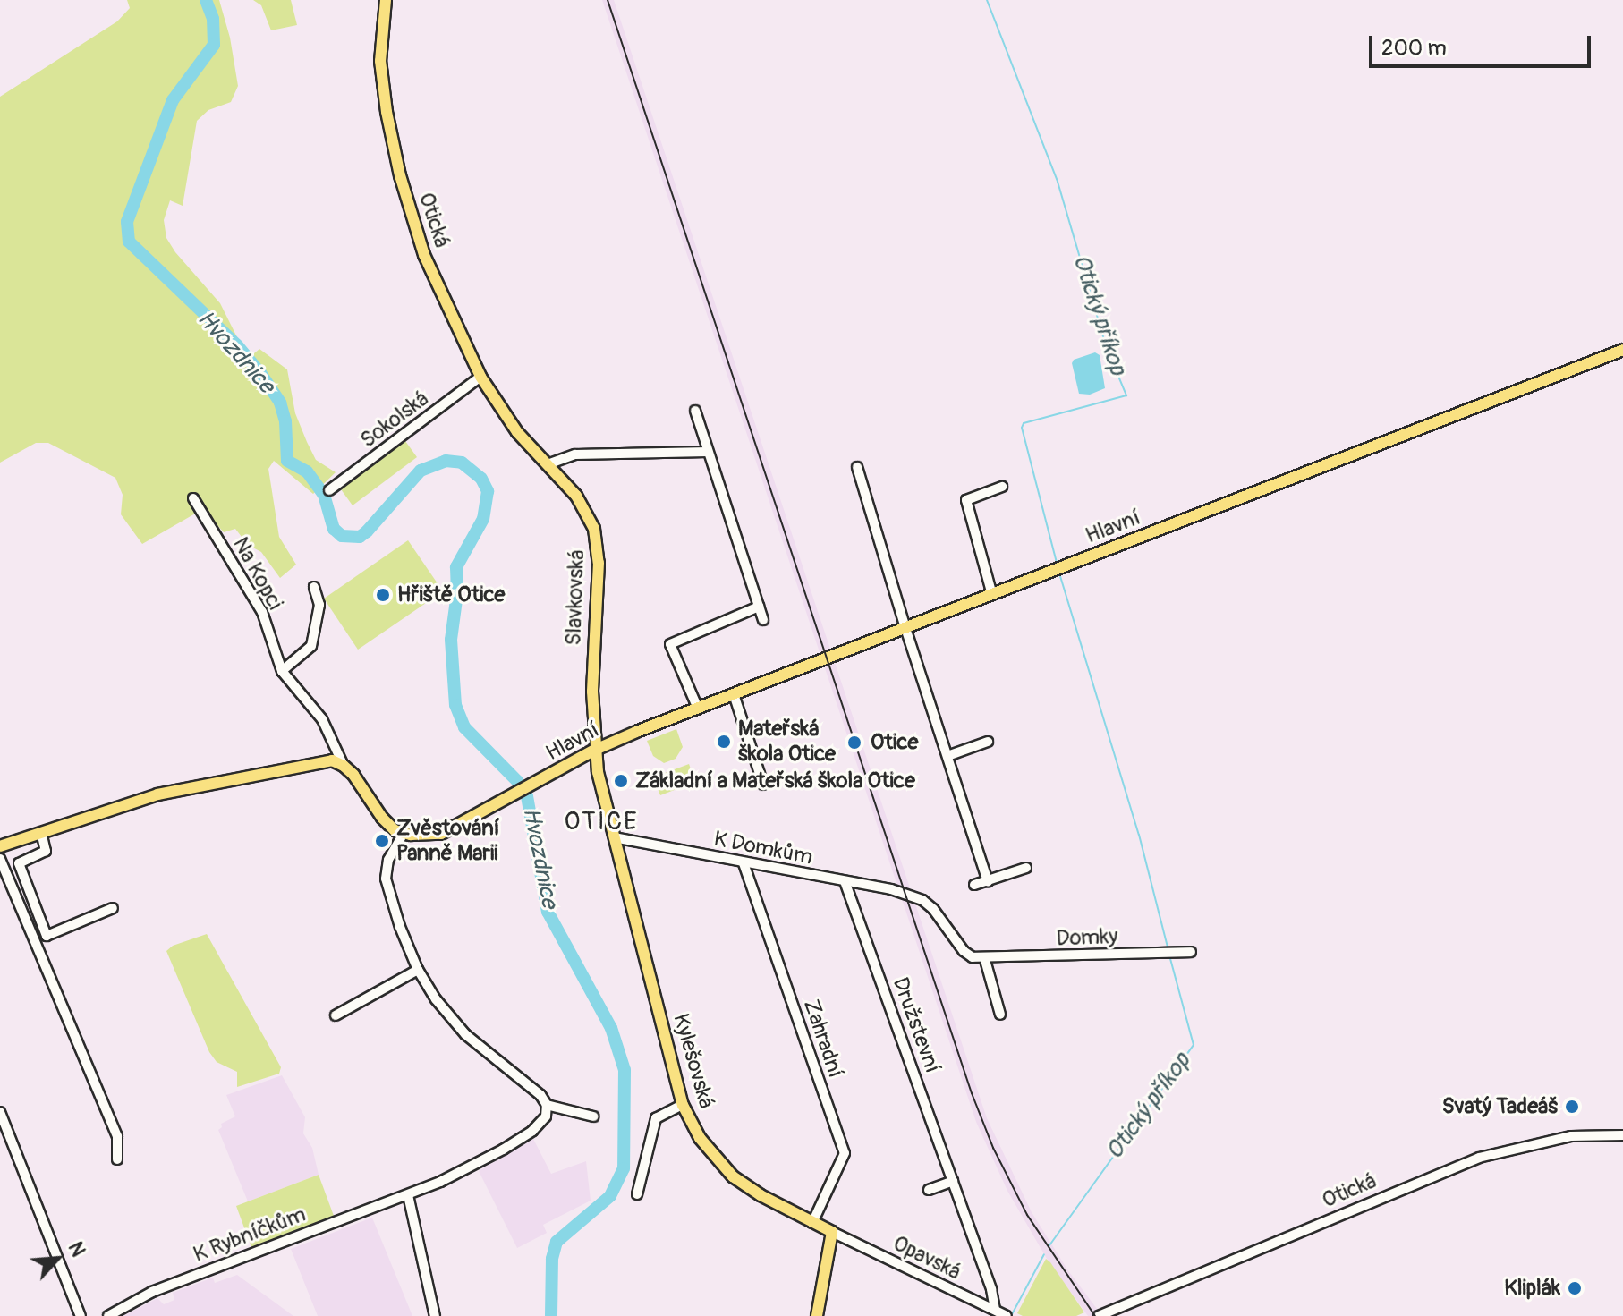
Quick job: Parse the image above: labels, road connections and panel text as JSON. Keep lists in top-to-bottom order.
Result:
{
  "streets": {
    "main road": [
      "Otická",
      "Hlavní",
      "Slavkovská",
      "Kylešovská"
    ],
    "street": [
      "Sokolská",
      "Na Kopci",
      "K Domkům",
      "Domky",
      "Družstevní",
      "Zahradní",
      "K Rybníčkům",
      "Opavská"
    ]
  },
  "crossings": [
    ["Otická", "Sokolská"],
    ["Otická", "Slavkovská"],
    ["Hlavní", "Slavkovská"],
    ["Hlavní", "Kylešovská"],
    ["Slavkovská", "Kylešovská"],
    ["K Domkům", "Domky"],
    ["K Domkům", "Družstevní"],
    ["K Domkům", "Zahradní"],
    ["K Domkům", "Kylešovská"],
    ["Družstevní", "Opavská"],
    ["Zahradní", "Kylešovská"],
    ["Kylešovská", "Opavská"]
  ],
  "districts": ["OTICE"],
  "water": ["Otický příkop", "Hvozdnice"],
  "places": [
    "Hřiště Otice",
    "Mateřská škola Otice",
    "Otice",
    "Základní a Mateřská škola Otice",
    "Zvěstování Panně Marii",
    "Svatý Tadeáš",
    "Kliplák"
  ],
  "scale_bar": "200 m",
  "north": "top right"
}
